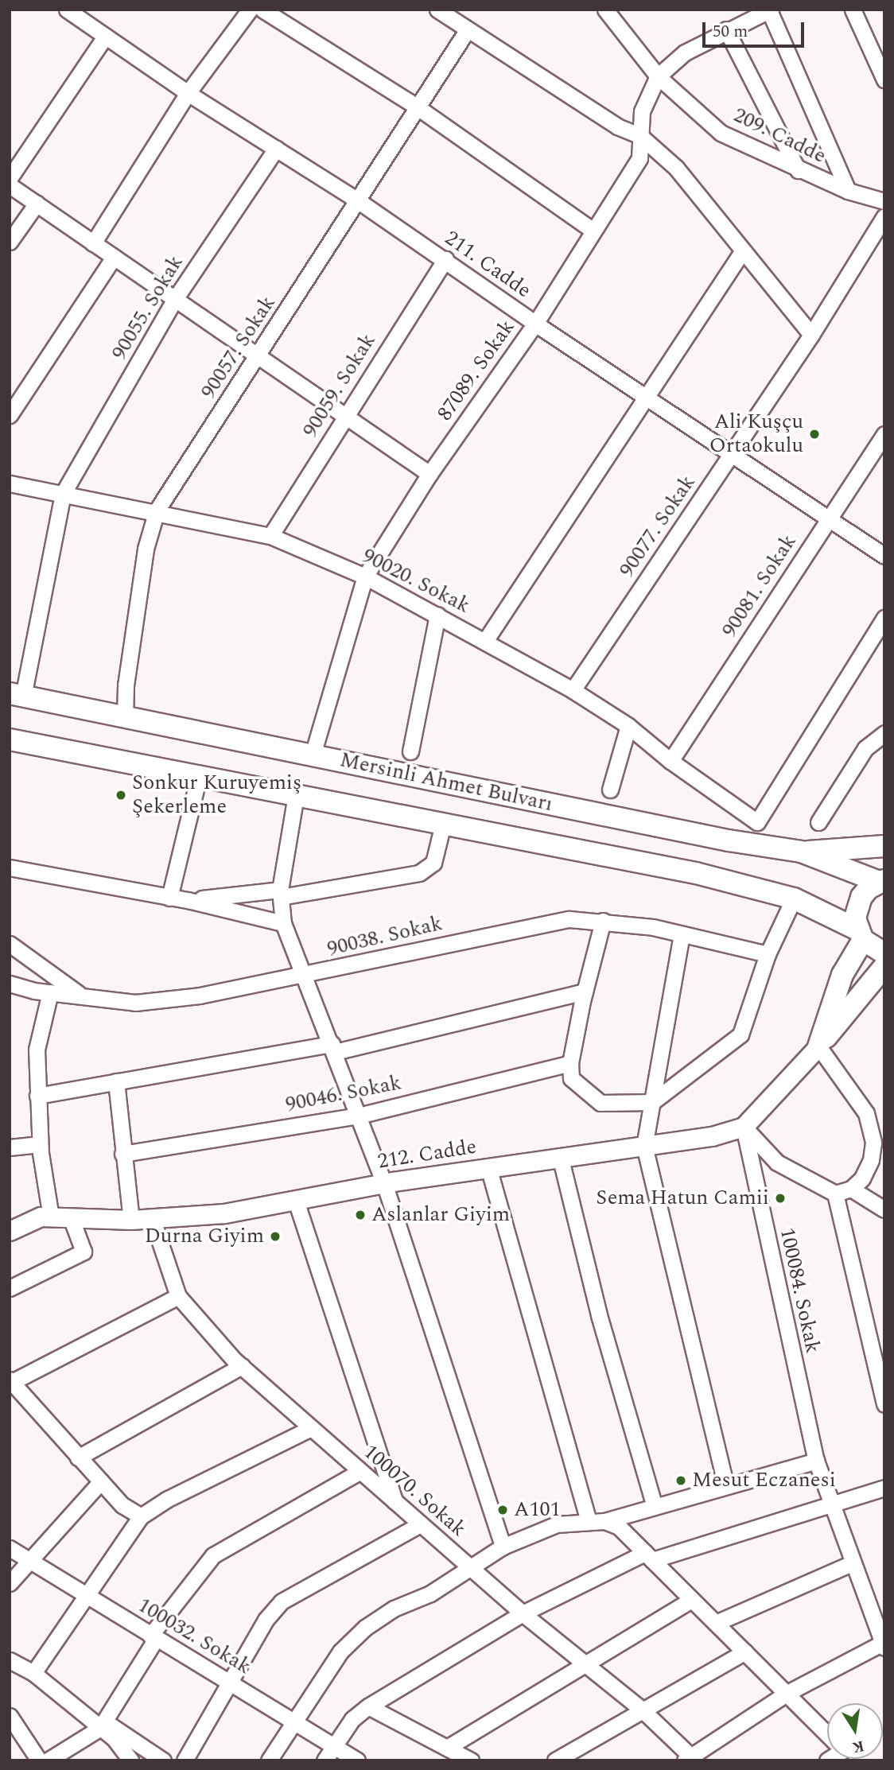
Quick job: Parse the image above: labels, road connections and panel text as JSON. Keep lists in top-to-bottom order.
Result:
{
  "streets": {
    "main road": ["Mersinli Ahmet Bulvarı"],
    "street": [
      "209. Cadde",
      "211. Cadde",
      "90055. Sokak",
      "90057. Sokak",
      "87089. Sokak",
      "90059. Sokak",
      "90077. Sokak",
      "90020. Sokak",
      "90081. Sokak",
      "90038. Sokak",
      "90046. Sokak",
      "212. Cadde",
      "100084. Sokak",
      "100070. Sokak",
      "100032. Sokak"
    ]
  },
  "crossings": [
    ["209. Cadde", "87089. Sokak"],
    ["211. Cadde", "90055. Sokak"],
    ["211. Cadde", "90057. Sokak"],
    ["211. Cadde", "87089. Sokak"],
    ["211. Cadde", "90059. Sokak"],
    ["211. Cadde", "90077. Sokak"],
    ["211. Cadde", "90081. Sokak"],
    ["90055. Sokak", "90020. Sokak"],
    ["90055. Sokak", "Mersinli Ahmet Bulvarı"],
    ["90057. Sokak", "90020. Sokak"],
    ["90057. Sokak", "Mersinli Ahmet Bulvarı"],
    ["87089. Sokak", "90020. Sokak"],
    ["87089. Sokak", "Mersinli Ahmet Bulvarı"],
    ["90059. Sokak", "90020. Sokak"],
    ["90077. Sokak", "90020. Sokak"],
    ["90020. Sokak", "90081. Sokak"],
    ["212. Cadde", "100084. Sokak"],
    ["212. Cadde", "100070. Sokak"]
  ],
  "places": [
    "Ali Kuşçu Ortaokulu",
    "Sonkur Kuruyemiş Şekerleme",
    "Sema Hatun Camii",
    "Aslanlar Giyim",
    "Durna Giyim",
    "Mesut Eczanesi",
    "A101"
  ],
  "scale_bar": "50 m",
  "north": "bottom"
}
